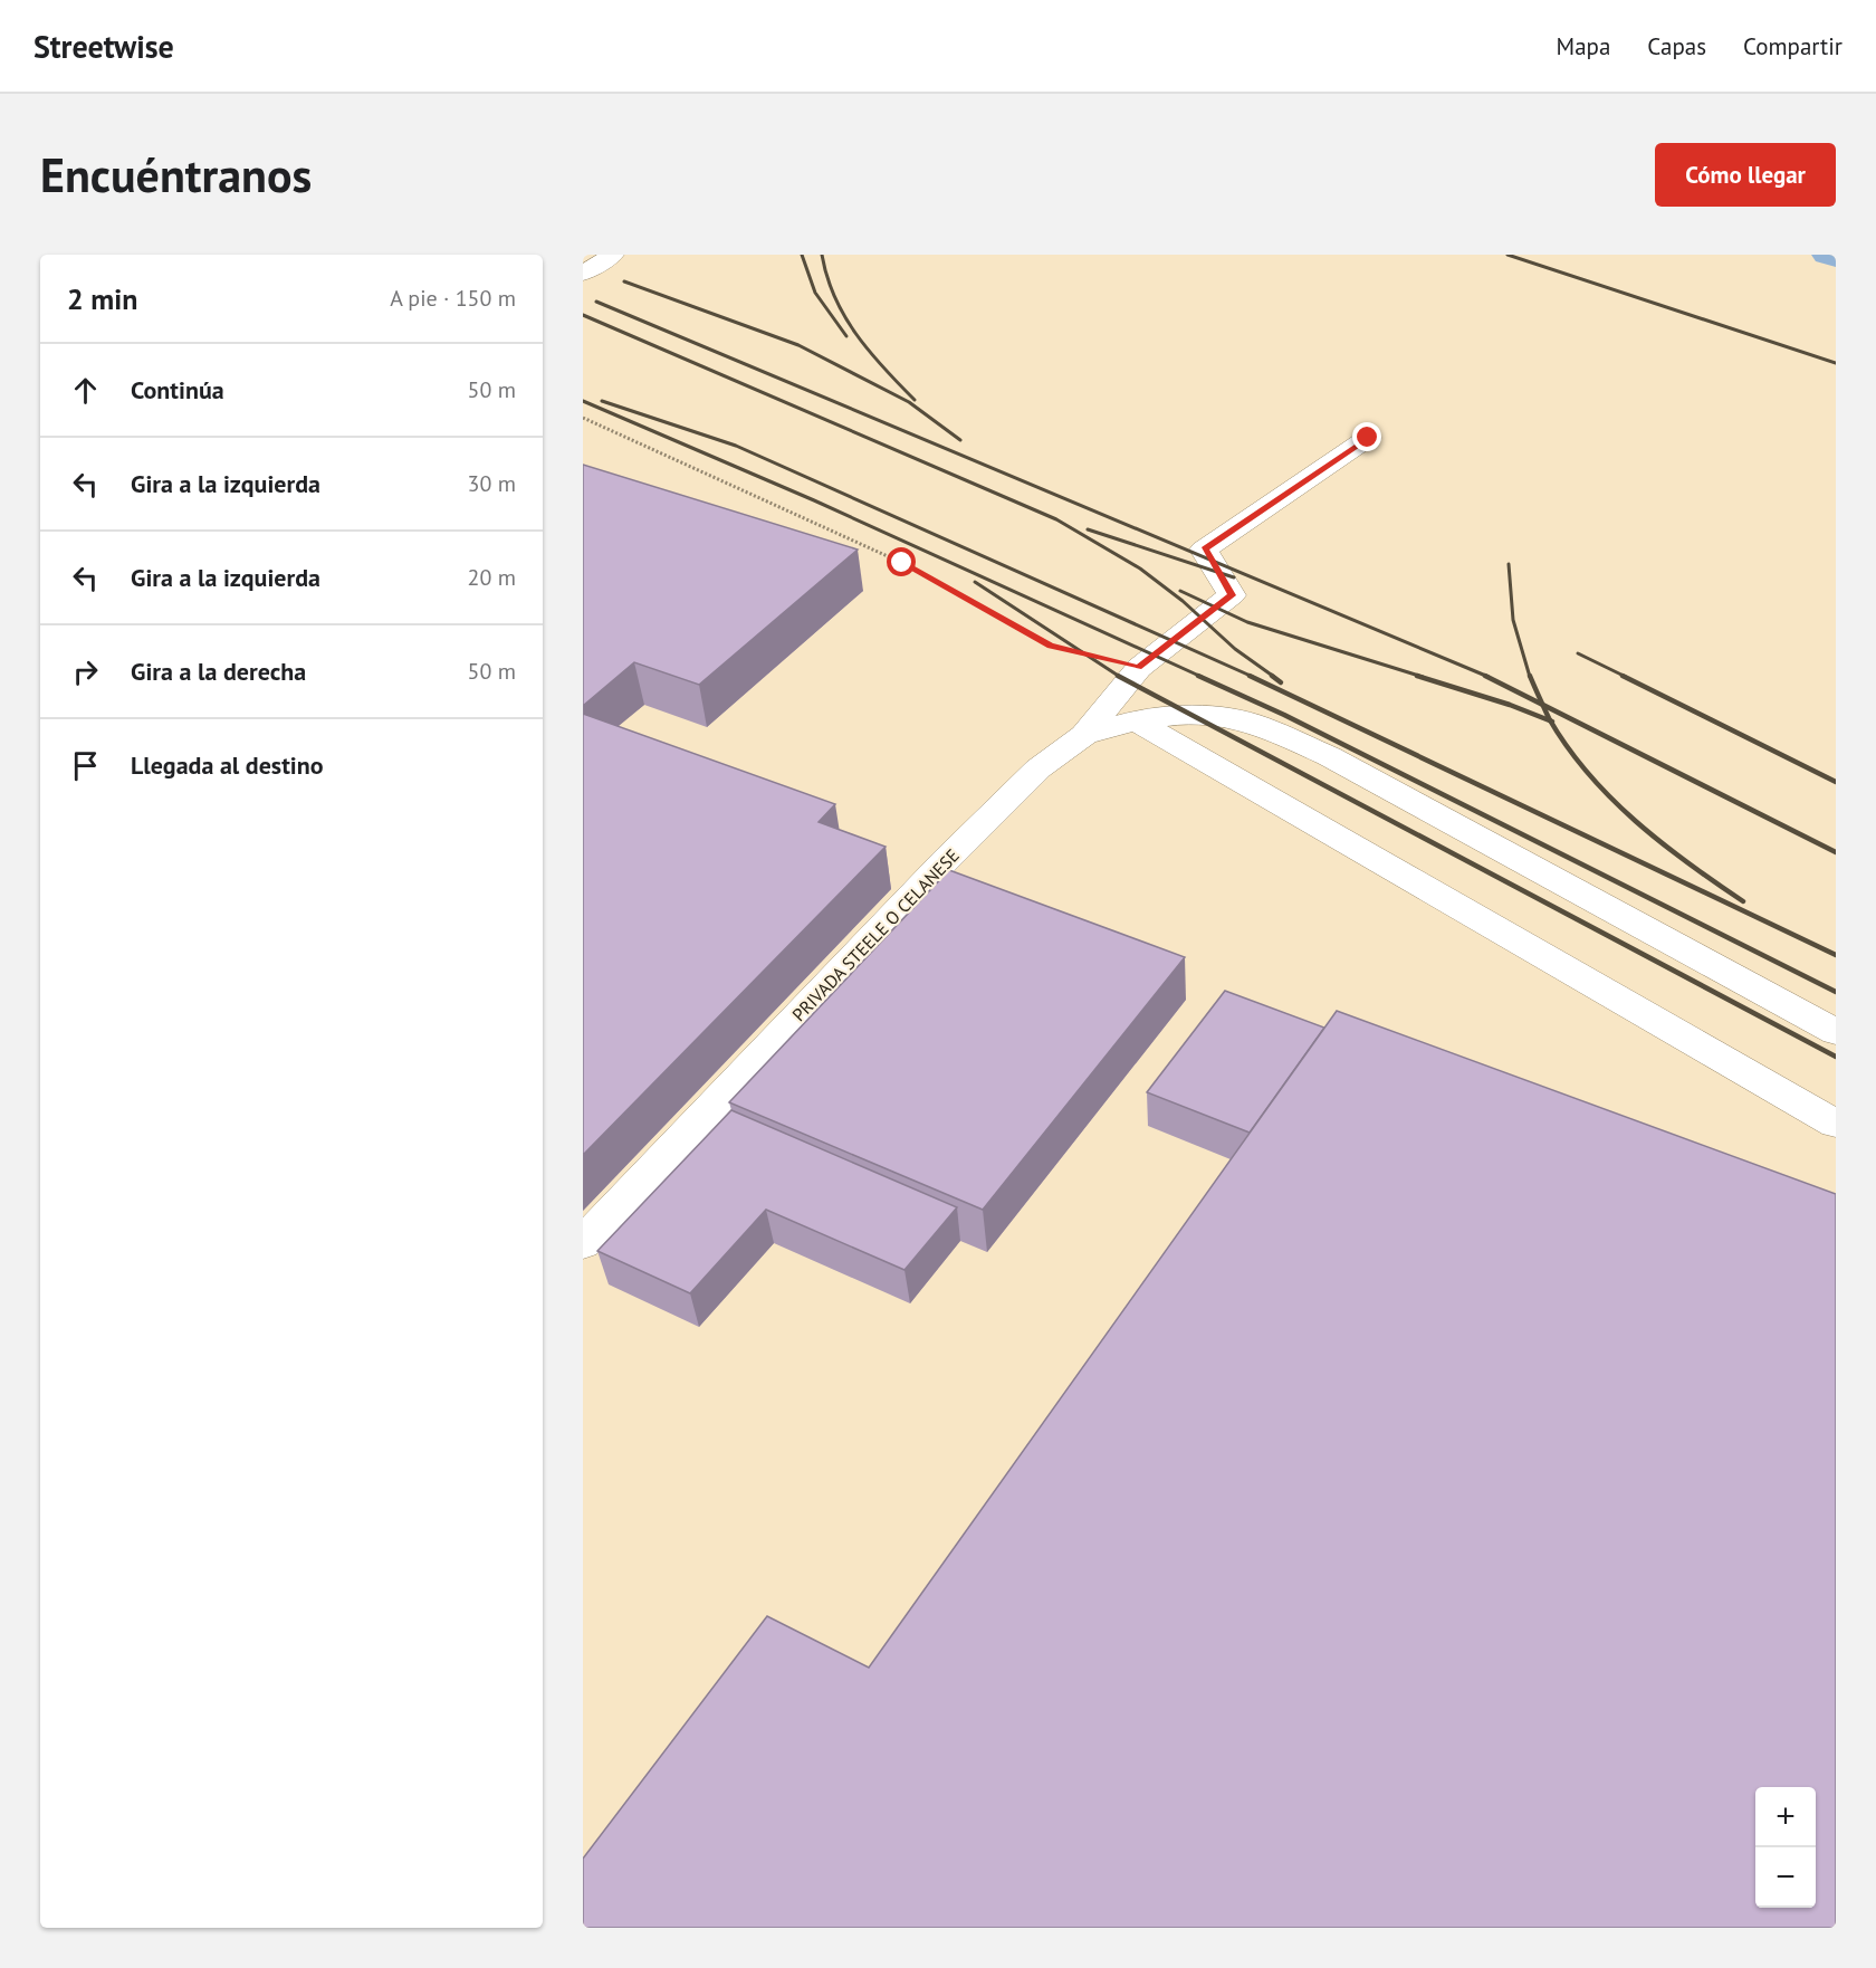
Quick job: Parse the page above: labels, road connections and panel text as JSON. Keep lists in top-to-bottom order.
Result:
{
  "streets": {
    "street": ["PRIVADA STEELE O CELANESE"]
  },
  "page": {
    "header": "Streetwise",
    "nav": ["Mapa", "Capas", "Compartir"],
    "buttons": "Cómo llegar",
    "title": "Encuéntranos",
    "heading": ["2 min", "A pie · 150 m"],
    "list": [
      ["Continúa", "50 m"],
      ["Gira a la izquierda", "30 m"],
      ["Gira a la izquierda", "20 m"],
      ["Gira a la derecha", "50 m"],
      "Llegada al destino"
    ],
    "map_buttons": ["+", "−"]
  }
}
